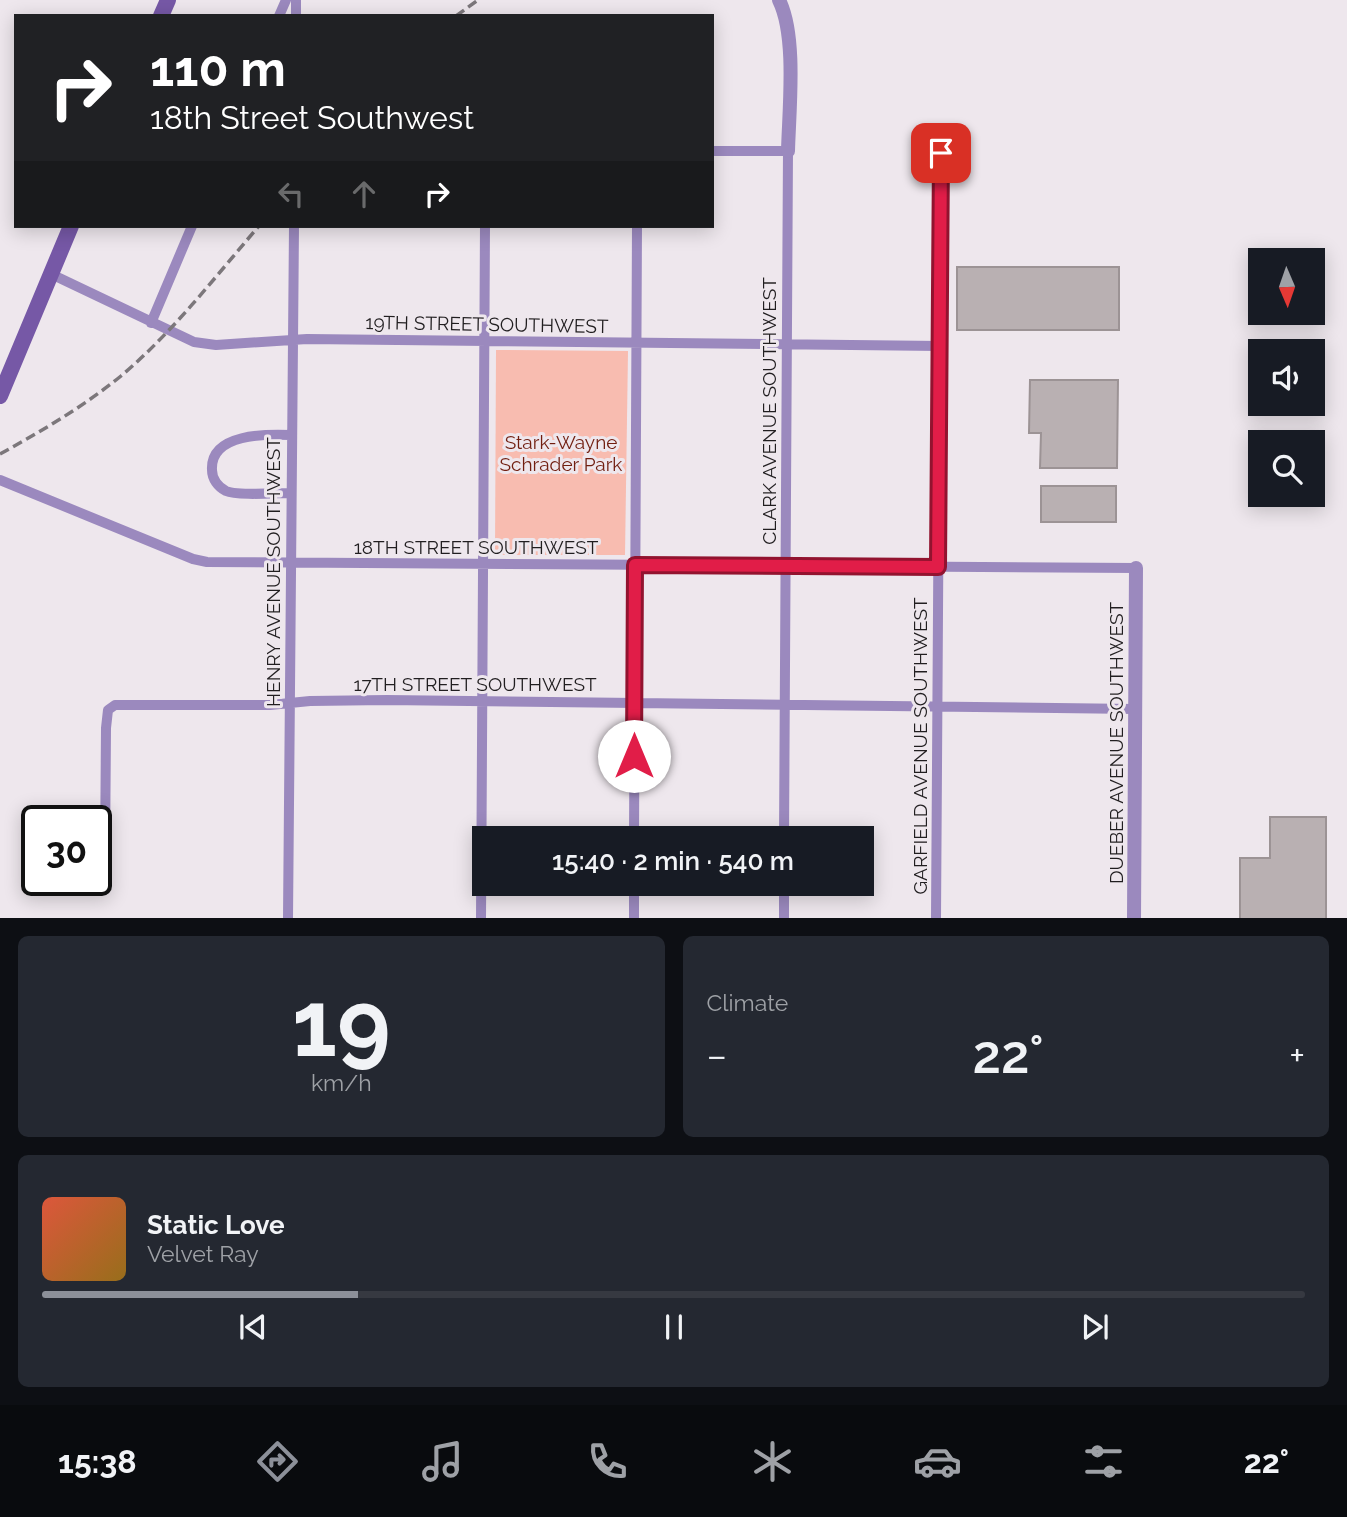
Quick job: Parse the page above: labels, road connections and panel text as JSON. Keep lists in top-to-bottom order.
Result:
{
  "streets": {
    "street": [
      "19TH STREET SOUTHWEST",
      "CLARK AVENUE SOUTHWEST",
      "18TH STREET SOUTHWEST",
      "HENRY AVENUE SOUTHWEST",
      "17TH STREET SOUTHWEST",
      "DUEBER AVENUE SOUTHWEST",
      "GARFIELD AVENUE SOUTHWEST"
    ]
  },
  "crossings": [
    ["19TH STREET SOUTHWEST", "CLARK AVENUE SOUTHWEST"],
    ["19TH STREET SOUTHWEST", "HENRY AVENUE SOUTHWEST"],
    ["19TH STREET SOUTHWEST", "GARFIELD AVENUE SOUTHWEST"],
    ["CLARK AVENUE SOUTHWEST", "18TH STREET SOUTHWEST"],
    ["CLARK AVENUE SOUTHWEST", "17TH STREET SOUTHWEST"],
    ["18TH STREET SOUTHWEST", "HENRY AVENUE SOUTHWEST"],
    ["18TH STREET SOUTHWEST", "DUEBER AVENUE SOUTHWEST"],
    ["18TH STREET SOUTHWEST", "GARFIELD AVENUE SOUTHWEST"],
    ["HENRY AVENUE SOUTHWEST", "17TH STREET SOUTHWEST"],
    ["17TH STREET SOUTHWEST", "DUEBER AVENUE SOUTHWEST"],
    ["17TH STREET SOUTHWEST", "GARFIELD AVENUE SOUTHWEST"]
  ],
  "parks": ["Stark-Wayne Schrader Park"],
  "north": "bottom",
  "page": {
    "turn": ["110 m", "18th Street Southwest"],
    "limit": "30",
    "trip": "15:40 · 2 min · 540 m",
    "tile": [
      ["19", "km/h"],
      "Climate"
    ],
    "heat": ["−", "22°", "+"],
    "song": ["Static Love", "Velvet Ray"],
    "tabs": ["15:38", "22°"]
  }
}
